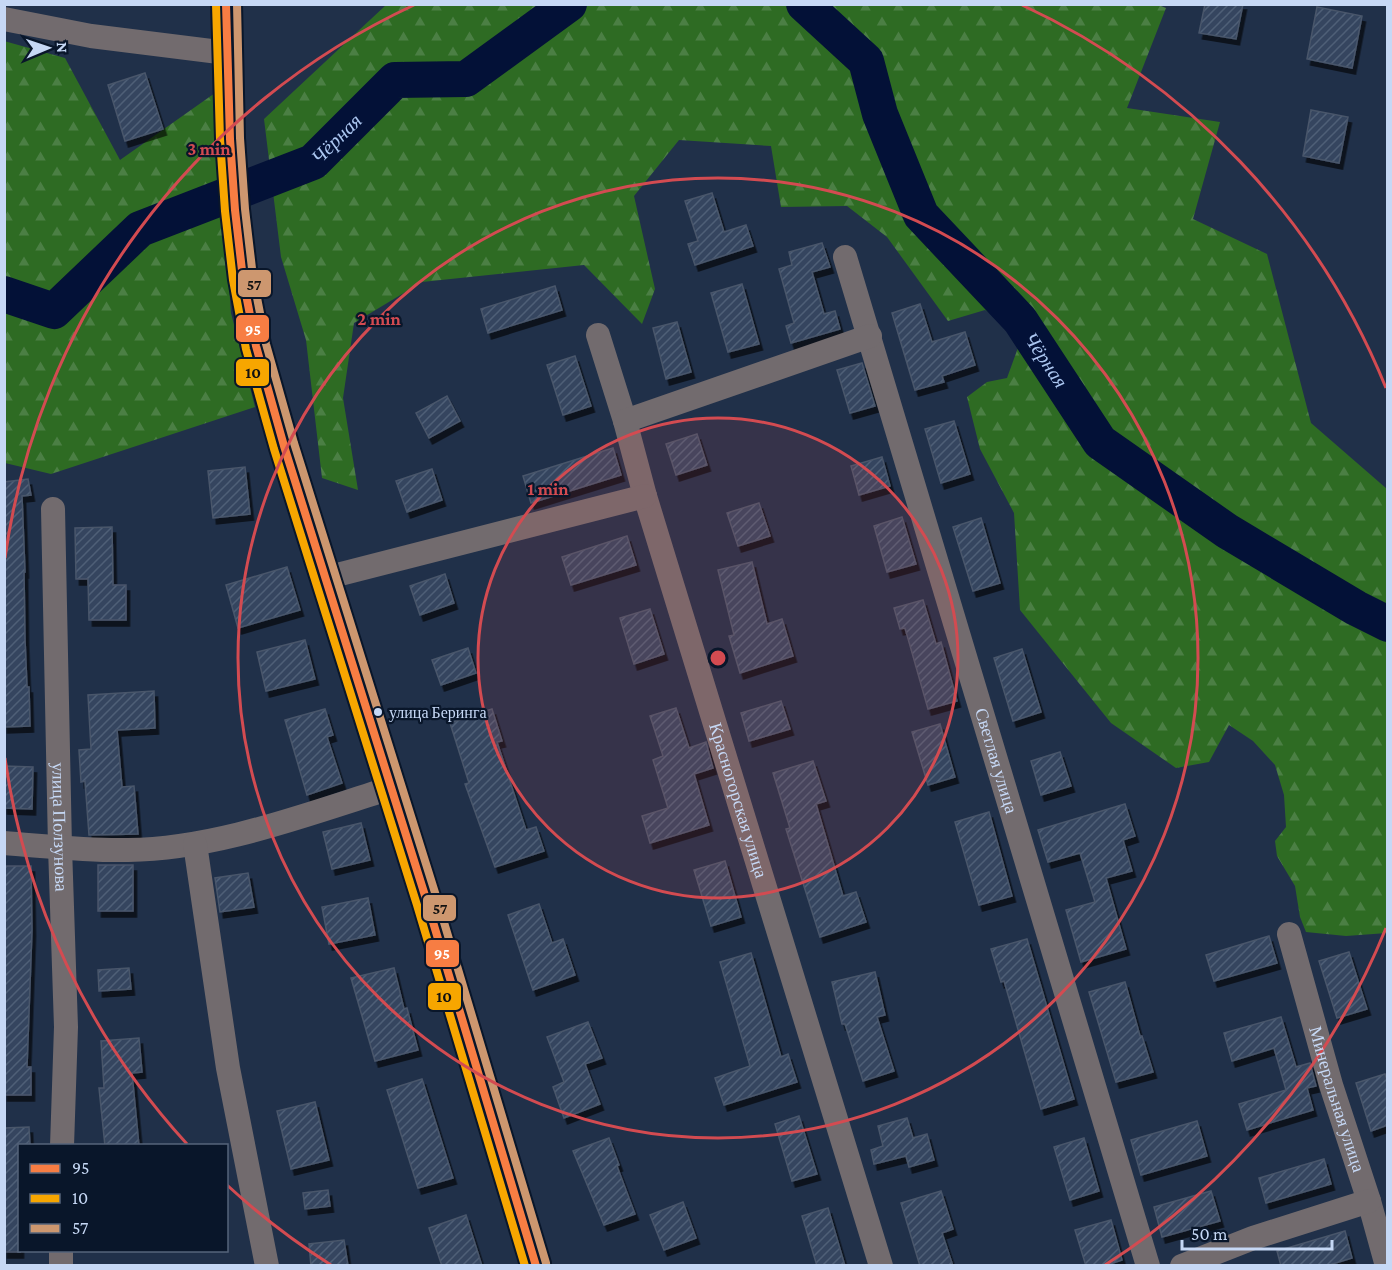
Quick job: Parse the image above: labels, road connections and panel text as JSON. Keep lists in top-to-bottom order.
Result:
{
  "streets": {
    "street": [
      "Светлая улица",
      "Красногорская улица",
      "улица Ползунова",
      "Минеральная улица"
    ]
  },
  "water": ["Чёрная"],
  "places": ["улица Беринга"],
  "lines": ["transit line 95", "transit line 10", "transit line 57"],
  "legend": ["95", "10", "57"],
  "scale_bar": "50 m",
  "north": "right",
  "rings": ["3 min", "2 min", "1 min"]
}
